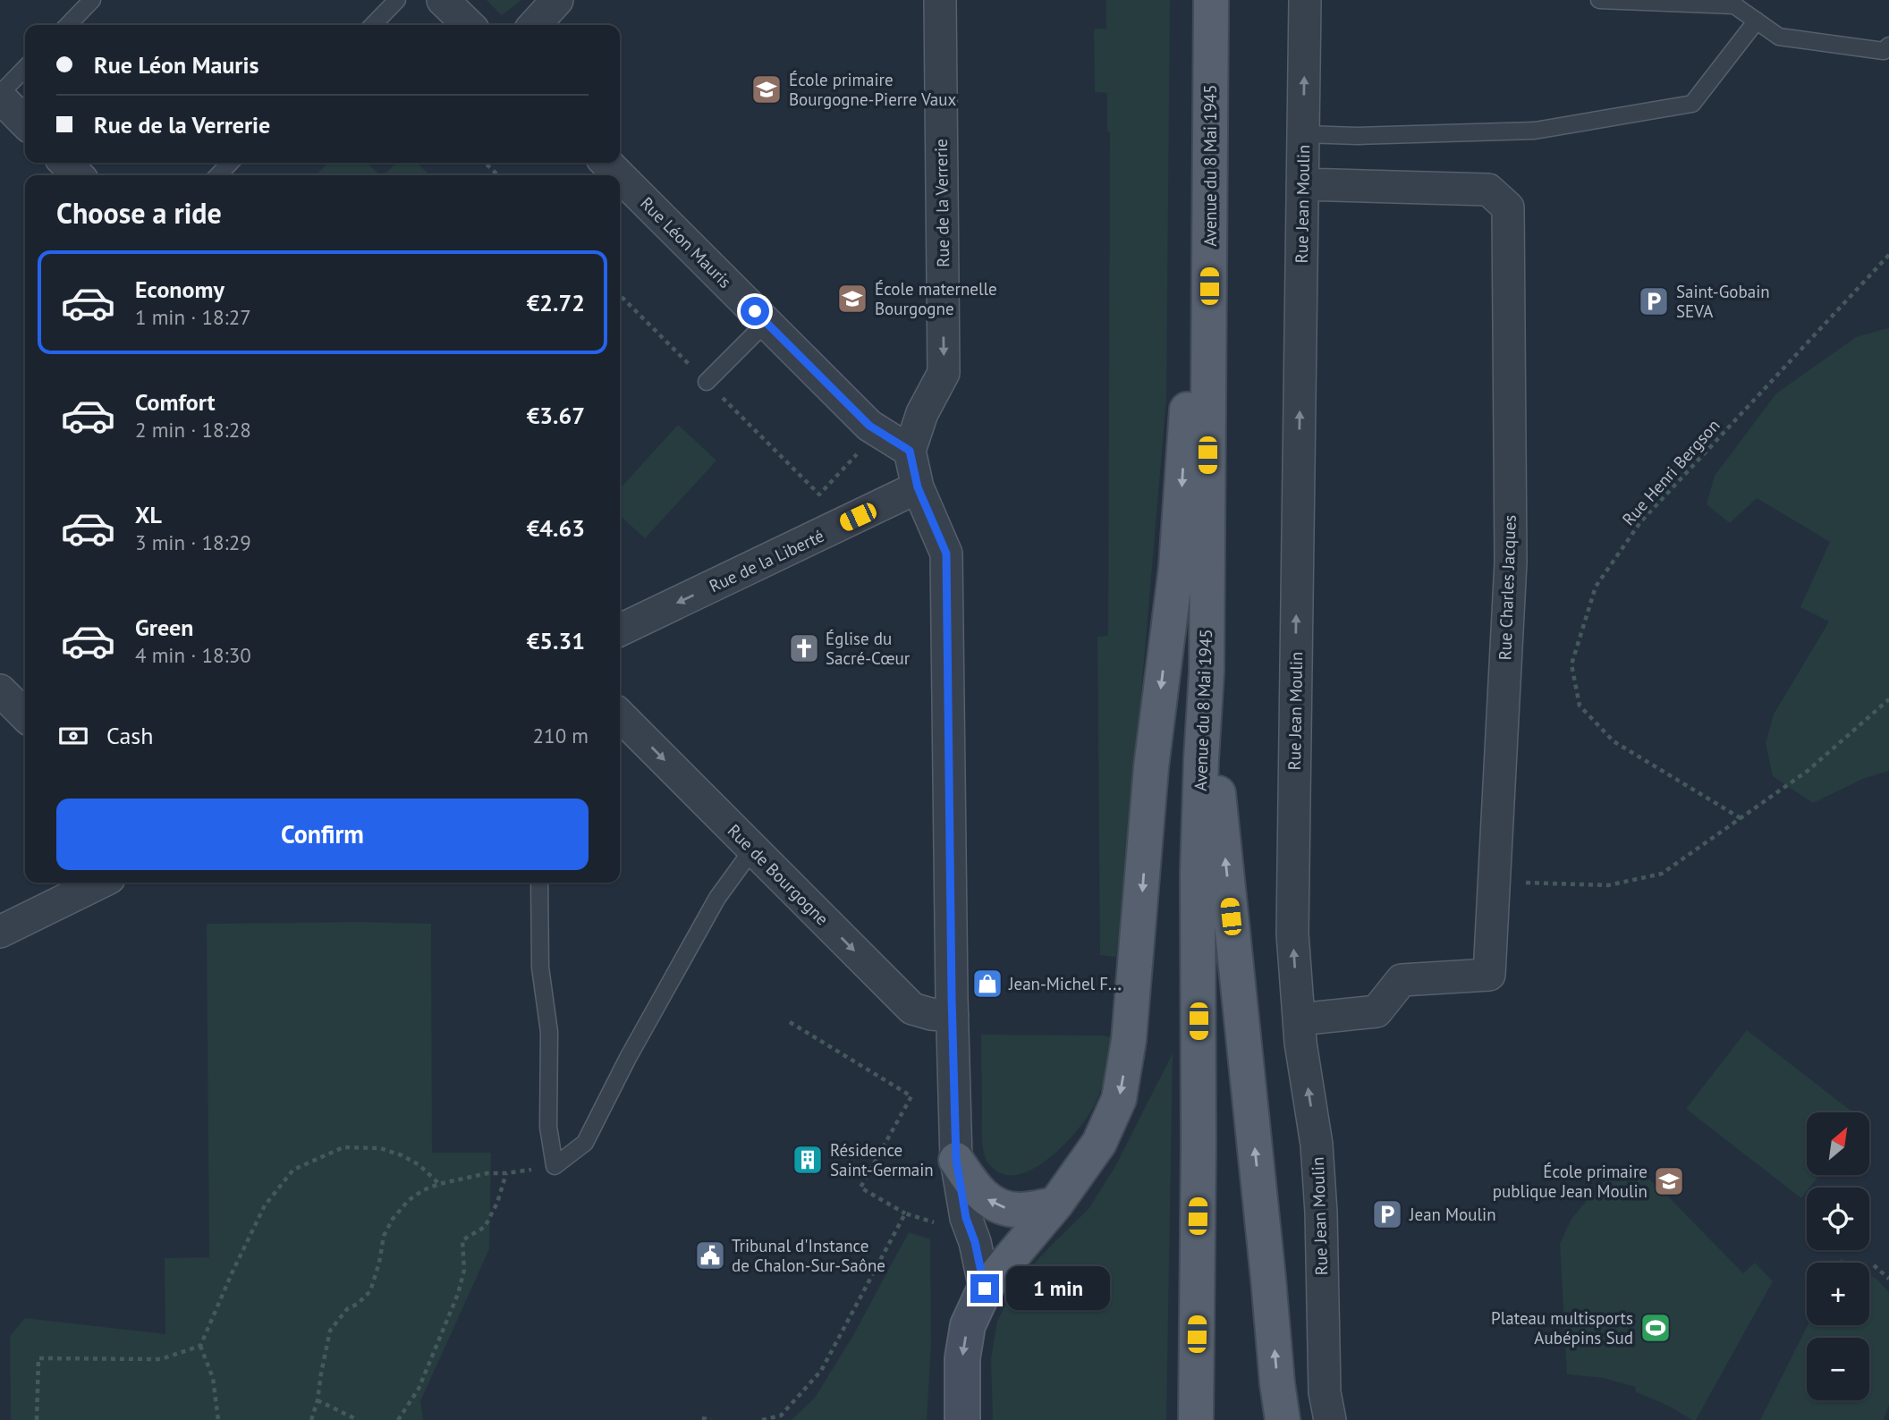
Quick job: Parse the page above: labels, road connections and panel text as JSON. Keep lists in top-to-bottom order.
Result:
{
  "streets": {
    "main road": ["Avenue du 8 Mai 1945"],
    "street": [
      "Rue de la Verrerie",
      "Rue Jean Moulin",
      "Rue Léon Mauris",
      "Rue de la Liberté",
      "Rue Charles Jacques",
      "Rue de Bourgogne"
    ],
    "path": ["Rue Henri Bergson"]
  },
  "crossings": [
    ["Rue de la Verrerie", "Rue Léon Mauris"],
    ["Rue Jean Moulin", "Rue Charles Jacques"]
  ],
  "one_way": [
    "Rue de la Verrerie",
    "Rue Jean Moulin",
    "Rue de la Liberté",
    "Rue de Bourgogne"
  ],
  "places": {
    "school or university": ["École primaire Bourgogne-Pierre Vaux", "École maternelle Bourgogne", "École primaire publique Jean Moulin"],
    "parking": ["Saint-Gobain SEVA", "Jean Moulin"],
    "church": ["Église du Sacré-Cœur"],
    "shop": ["Jean-Michel F..."],
    "building": ["Résidence Saint-Germain"],
    "public building": ["Tribunal d'Instance de Chalon-Sur-Saône"],
    "sports": ["Plateau multisports Aubépins Sud"]
  },
  "north": "top right",
  "page": {
    "banner": ["Rue Léon Mauris", "Rue de la Verrerie"],
    "heading": "Choose a ride",
    "list": [
      {
        "name": "Economy",
        "note": "1 min · 18:27",
        "value": "€2.72"
      },
      {
        "name": "Comfort",
        "note": "2 min · 18:28",
        "value": "€3.67"
      },
      {
        "name": "XL",
        "note": "3 min · 18:29",
        "value": "€4.63"
      },
      {
        "name": "Green",
        "note": "4 min · 18:30",
        "value": "€5.31"
      }
    ],
    "pay": ["Cash", "210 m"],
    "buttons": "Confirm",
    "map_buttons": ["+", "−"],
    "bubble": "1 min"
  }
}
